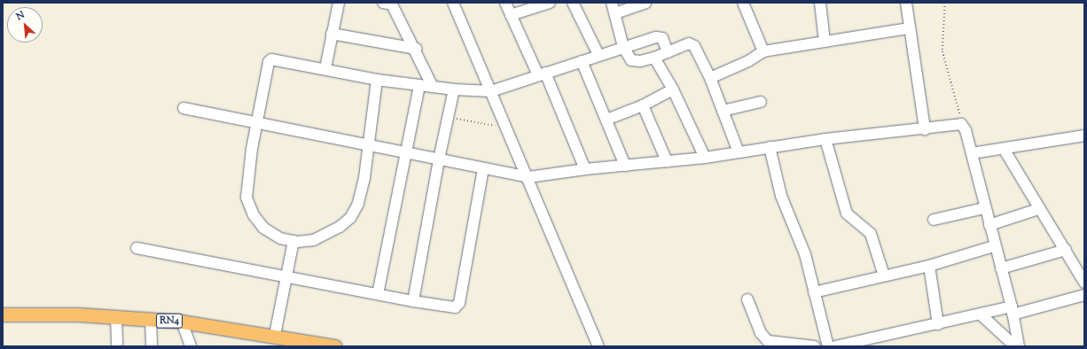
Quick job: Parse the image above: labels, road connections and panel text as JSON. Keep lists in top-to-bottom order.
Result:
{
  "streets": {
    "main road": ["RN4"]
  },
  "north": "top left"
}
